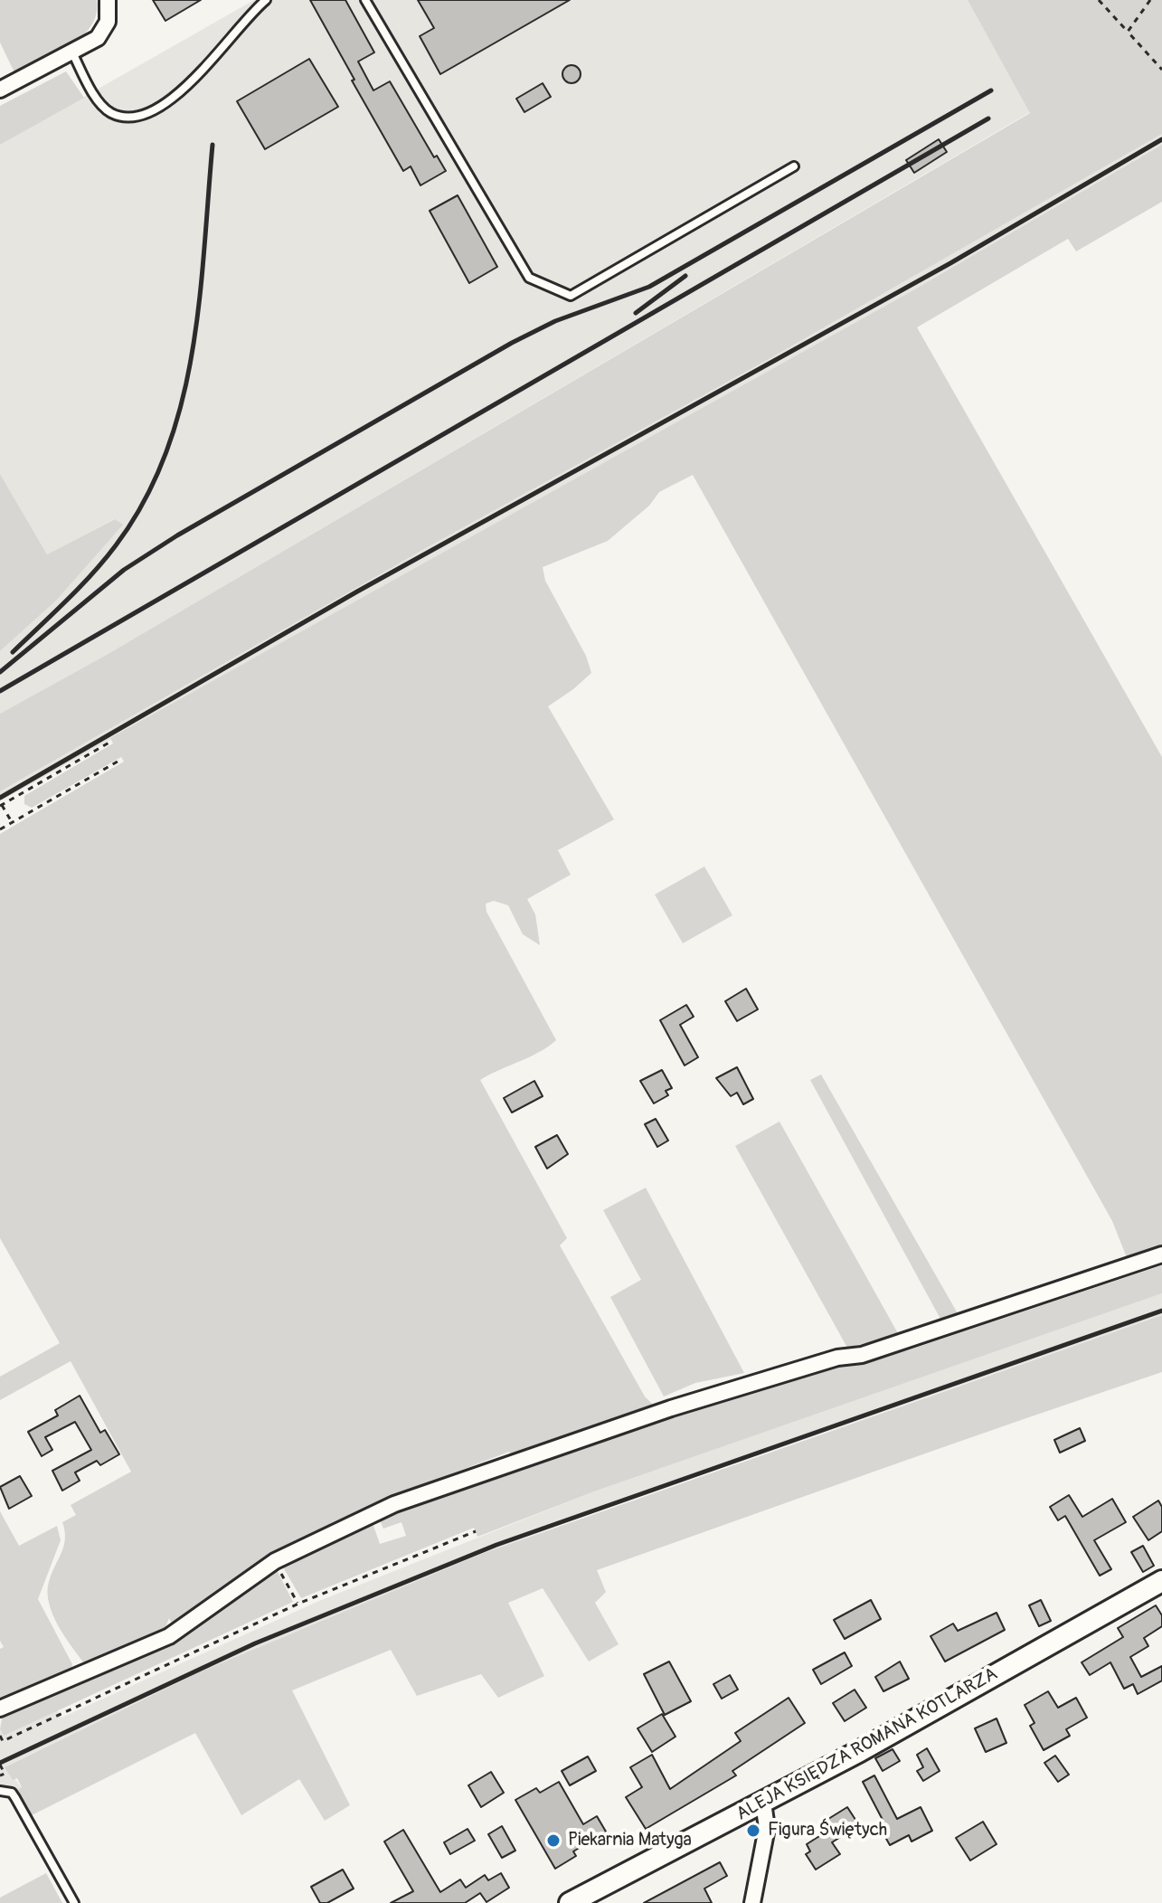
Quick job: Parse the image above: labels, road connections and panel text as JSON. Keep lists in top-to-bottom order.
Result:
{
  "streets": {
    "street": ["ALEJA KSIĘDZA ROMANA KOTLARZA"]
  },
  "places": ["Figura Świętych", "Piekarnia Matyga"]
}
